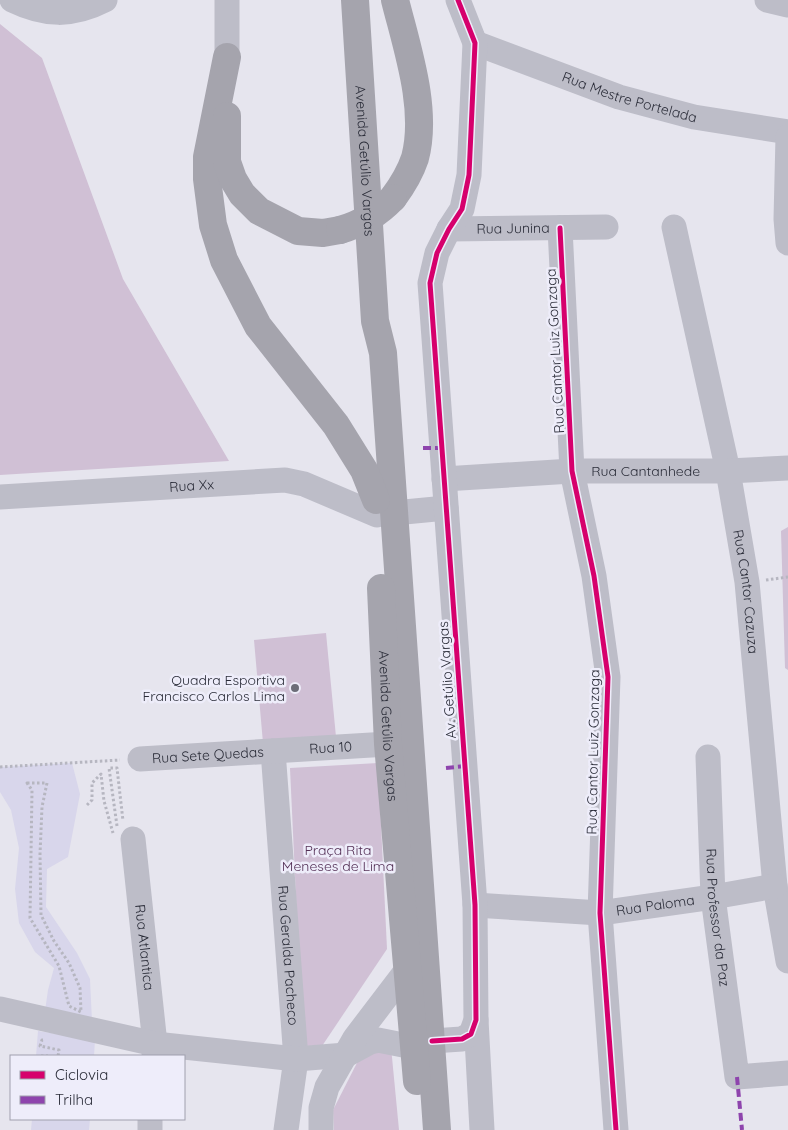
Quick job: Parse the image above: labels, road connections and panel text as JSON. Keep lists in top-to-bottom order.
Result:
{
  "streets": {
    "highway": ["Avenida Getúlio Vargas"],
    "street": [
      "Rua Mestre Portelada",
      "Rua Junina",
      "Rua Cantor Luiz Gonzaga",
      "Rua Cantanhede",
      "Rua Xx",
      "Rua Cantor Cazuza",
      "Av. Getúlio Vargas",
      "Rua 10",
      "Rua Sete Quedas",
      "Rua Paloma",
      "Rua Professor da Paz",
      "Rua Atlantica",
      "Rua Geralda Pacheco"
    ]
  },
  "crossings": [
    ["Rua Mestre Portelada", "Av. Getúlio Vargas"],
    ["Avenida Getúlio Vargas", "Rua Xx"],
    ["Avenida Getúlio Vargas", "Rua 10"],
    ["Rua Junina", "Rua Cantor Luiz Gonzaga"],
    ["Rua Junina", "Av. Getúlio Vargas"],
    ["Rua Cantor Luiz Gonzaga", "Rua Cantanhede"],
    ["Rua Cantor Luiz Gonzaga", "Rua Paloma"],
    ["Rua Cantanhede", "Rua Cantor Cazuza"],
    ["Rua Cantanhede", "Av. Getúlio Vargas"],
    ["Rua Cantor Cazuza", "Rua Paloma"],
    ["Av. Getúlio Vargas", "Rua Paloma"],
    ["Rua 10", "Rua Sete Quedas"],
    ["Rua 10", "Rua Geralda Pacheco"],
    ["Rua Sete Quedas", "Rua Geralda Pacheco"],
    ["Rua Paloma", "Rua Professor da Paz"]
  ],
  "parks": ["Praça Rita Meneses de Lima"],
  "places": ["Quadra Esportiva Francisco Carlos Lima"],
  "legend": ["Ciclovia", "Trilha"]
}
